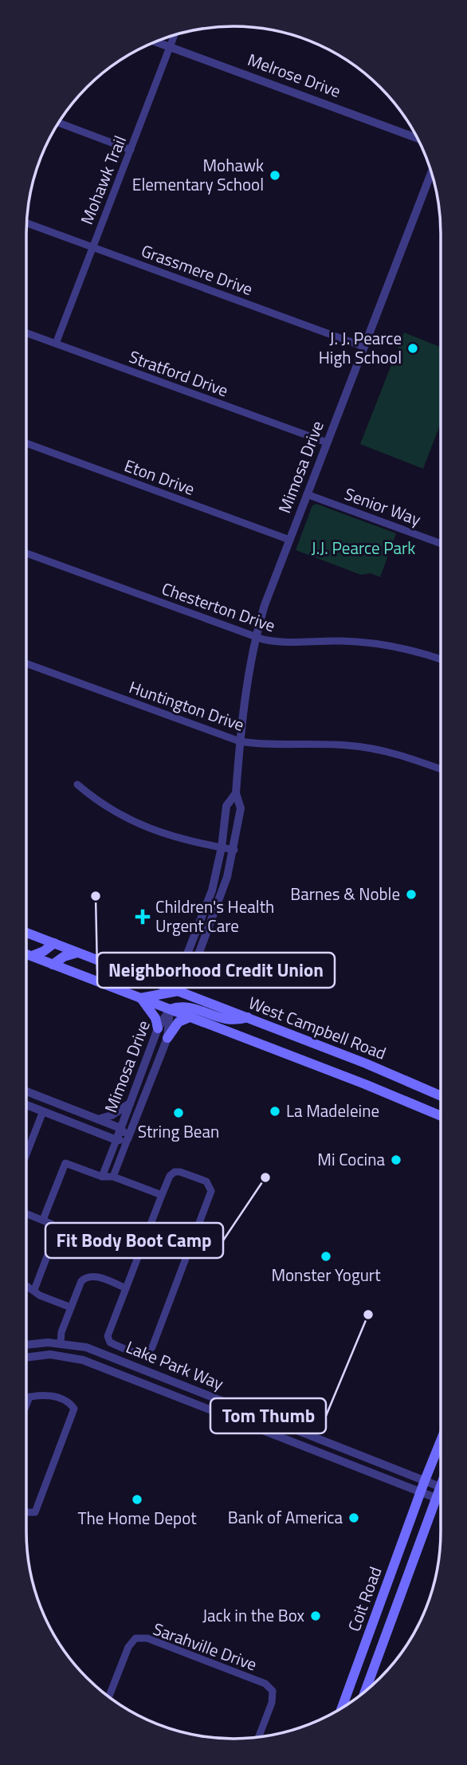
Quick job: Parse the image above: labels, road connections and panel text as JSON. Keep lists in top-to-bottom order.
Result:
{
  "streets": {
    "main road": ["West Campbell Road", "Coit Road"],
    "street": [
      "Melrose Drive",
      "Mohawk Trail",
      "Grassmere Drive",
      "Stratford Drive",
      "Mimosa Drive",
      "Eton Drive",
      "Senior Way",
      "Chesterton Drive",
      "Huntington Drive",
      "Lake Park Way",
      "Sarahville Drive"
    ]
  },
  "crossings": [
    ["Melrose Drive", "Mohawk Trail"],
    ["Mohawk Trail", "Grassmere Drive"],
    ["Mohawk Trail", "Stratford Drive"],
    ["Grassmere Drive", "Mimosa Drive"],
    ["Stratford Drive", "Mimosa Drive"],
    ["Mimosa Drive", "Eton Drive"],
    ["Mimosa Drive", "Senior Way"],
    ["Mimosa Drive", "Chesterton Drive"],
    ["Mimosa Drive", "Huntington Drive"],
    ["Mimosa Drive", "West Campbell Road"],
    ["Lake Park Way", "Coit Road"]
  ],
  "parks": ["J.J. Pearce Park"],
  "places": {
    "other": [
      "Mohawk Elementary School",
      "J. J. Pearce High School",
      "Barnes & Noble",
      "Neighborhood Credit Union",
      "La Madeleine",
      "String Bean",
      "Mi Cocina",
      "Fit Body Boot Camp",
      "Monster Yogurt",
      "Tom Thumb",
      "The Home Depot",
      "Bank of America",
      "Jack in the Box"
    ],
    "health": ["Children's Health Urgent Care"]
  }
}
